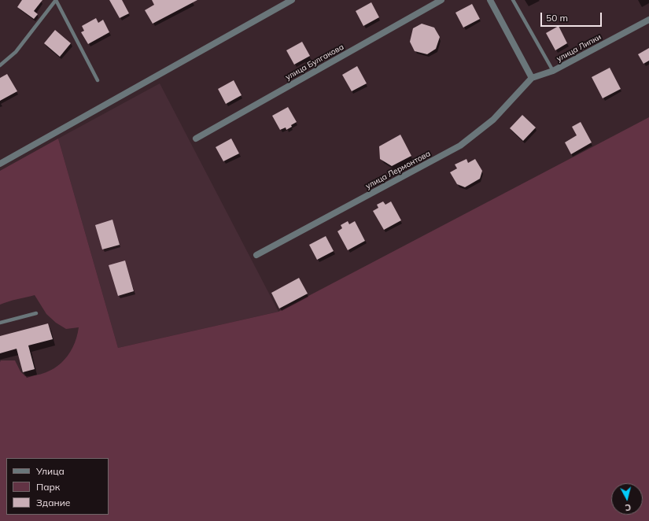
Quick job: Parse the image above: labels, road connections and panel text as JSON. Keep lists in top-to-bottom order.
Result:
{
  "streets": {
    "street": ["улица Липки", "улица Булгакова", "улица Лермонтова"]
  },
  "crossings": [
    ["улица Липки", "улица Лермонтова"]
  ],
  "legend": ["Улица", "Парк", "Здание"],
  "scale_bar": "50 m",
  "north": "bottom"
}
